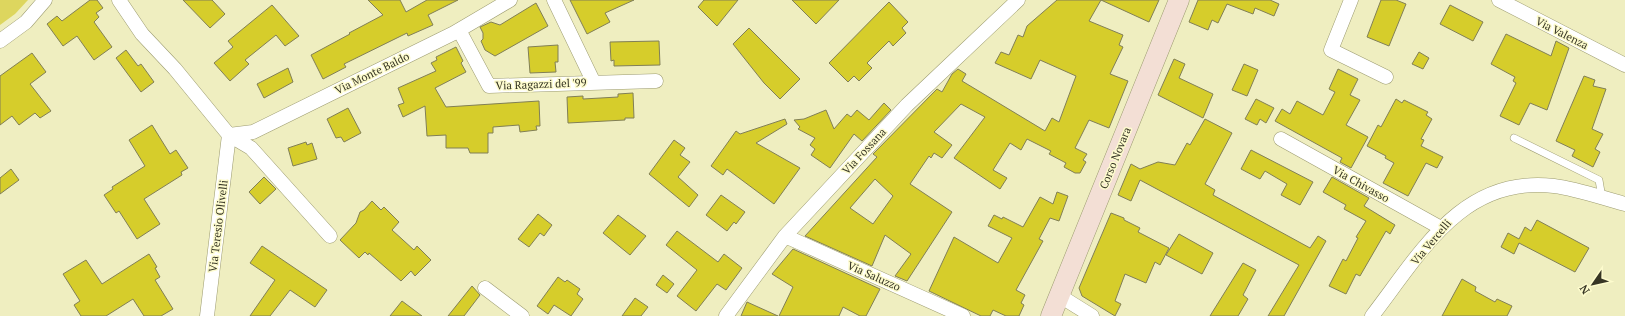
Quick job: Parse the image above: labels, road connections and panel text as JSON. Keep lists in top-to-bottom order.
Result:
{
  "streets": {
    "main road": ["Corso Novara"],
    "street": [
      "Via Valenza",
      "Via Monte Baldo",
      "Via Ragazzi del '99",
      "Via Fossana",
      "Via Chivasso",
      "Via Teresio Olivelli",
      "Via Vercelli",
      "Via Saluzzo"
    ]
  },
  "crossings": [
    ["Via Monte Baldo", "Via Ragazzi del '99"],
    ["Via Monte Baldo", "Via Teresio Olivelli"],
    ["Via Fossana", "Via Saluzzo"],
    ["Via Chivasso", "Via Vercelli"]
  ],
  "north": "bottom left"
}
